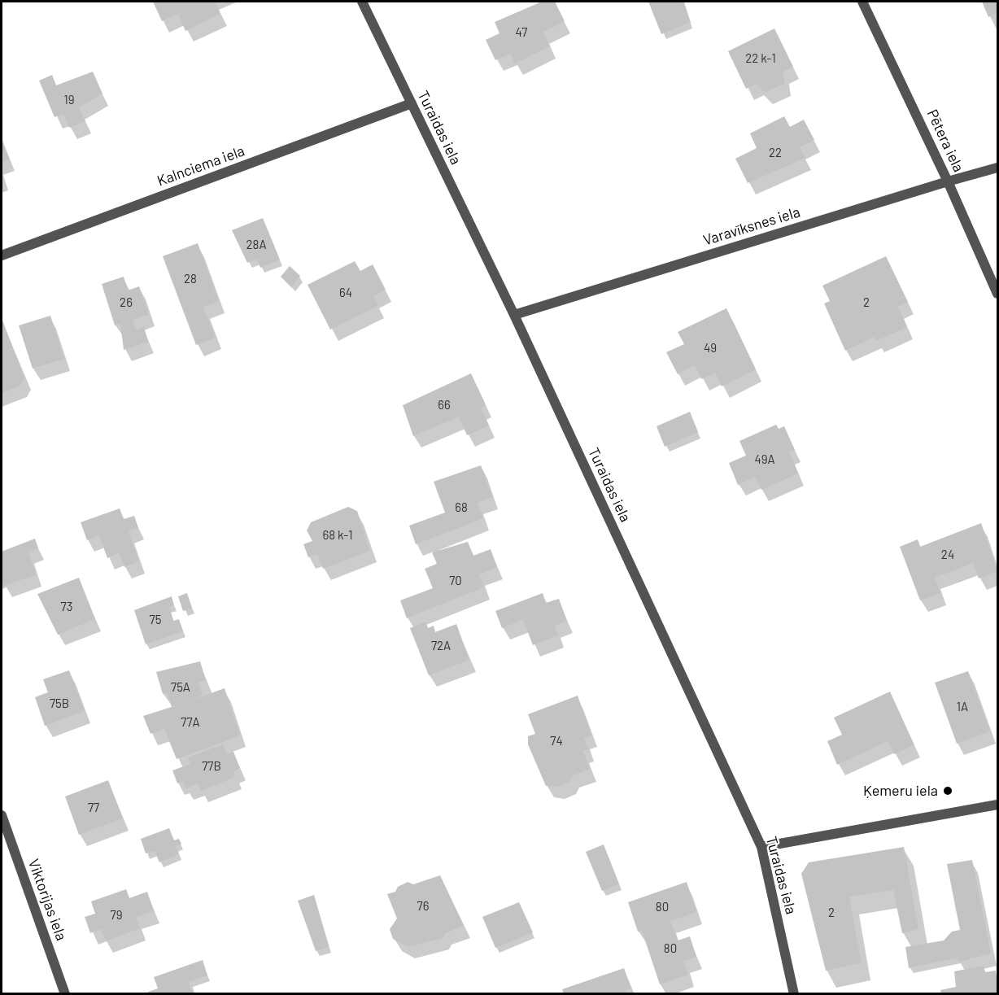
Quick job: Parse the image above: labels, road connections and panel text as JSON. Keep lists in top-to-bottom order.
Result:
{
  "streets": {
    "street": [
      "Turaidas iela",
      "Pētera iela",
      "Kalnciema iela",
      "Varavīksnes iela",
      "Viktorijas iela"
    ]
  },
  "crossings": [
    ["Turaidas iela", "Kalnciema iela"],
    ["Turaidas iela", "Varavīksnes iela"],
    ["Pētera iela", "Varavīksnes iela"]
  ],
  "places": ["Ķemeru iela"],
  "house_numbers": [
    "47",
    "22 k-1",
    "19",
    "22",
    "28A",
    "28",
    "64",
    "26",
    "2",
    "49",
    "66",
    "49A",
    "68",
    "68 k-1",
    "24",
    "70",
    "73",
    "75",
    "72A",
    "75A",
    "75B",
    "1A",
    "77A",
    "74",
    "77B",
    "77",
    "76",
    "80",
    "2",
    "79",
    "80"
  ]
}
